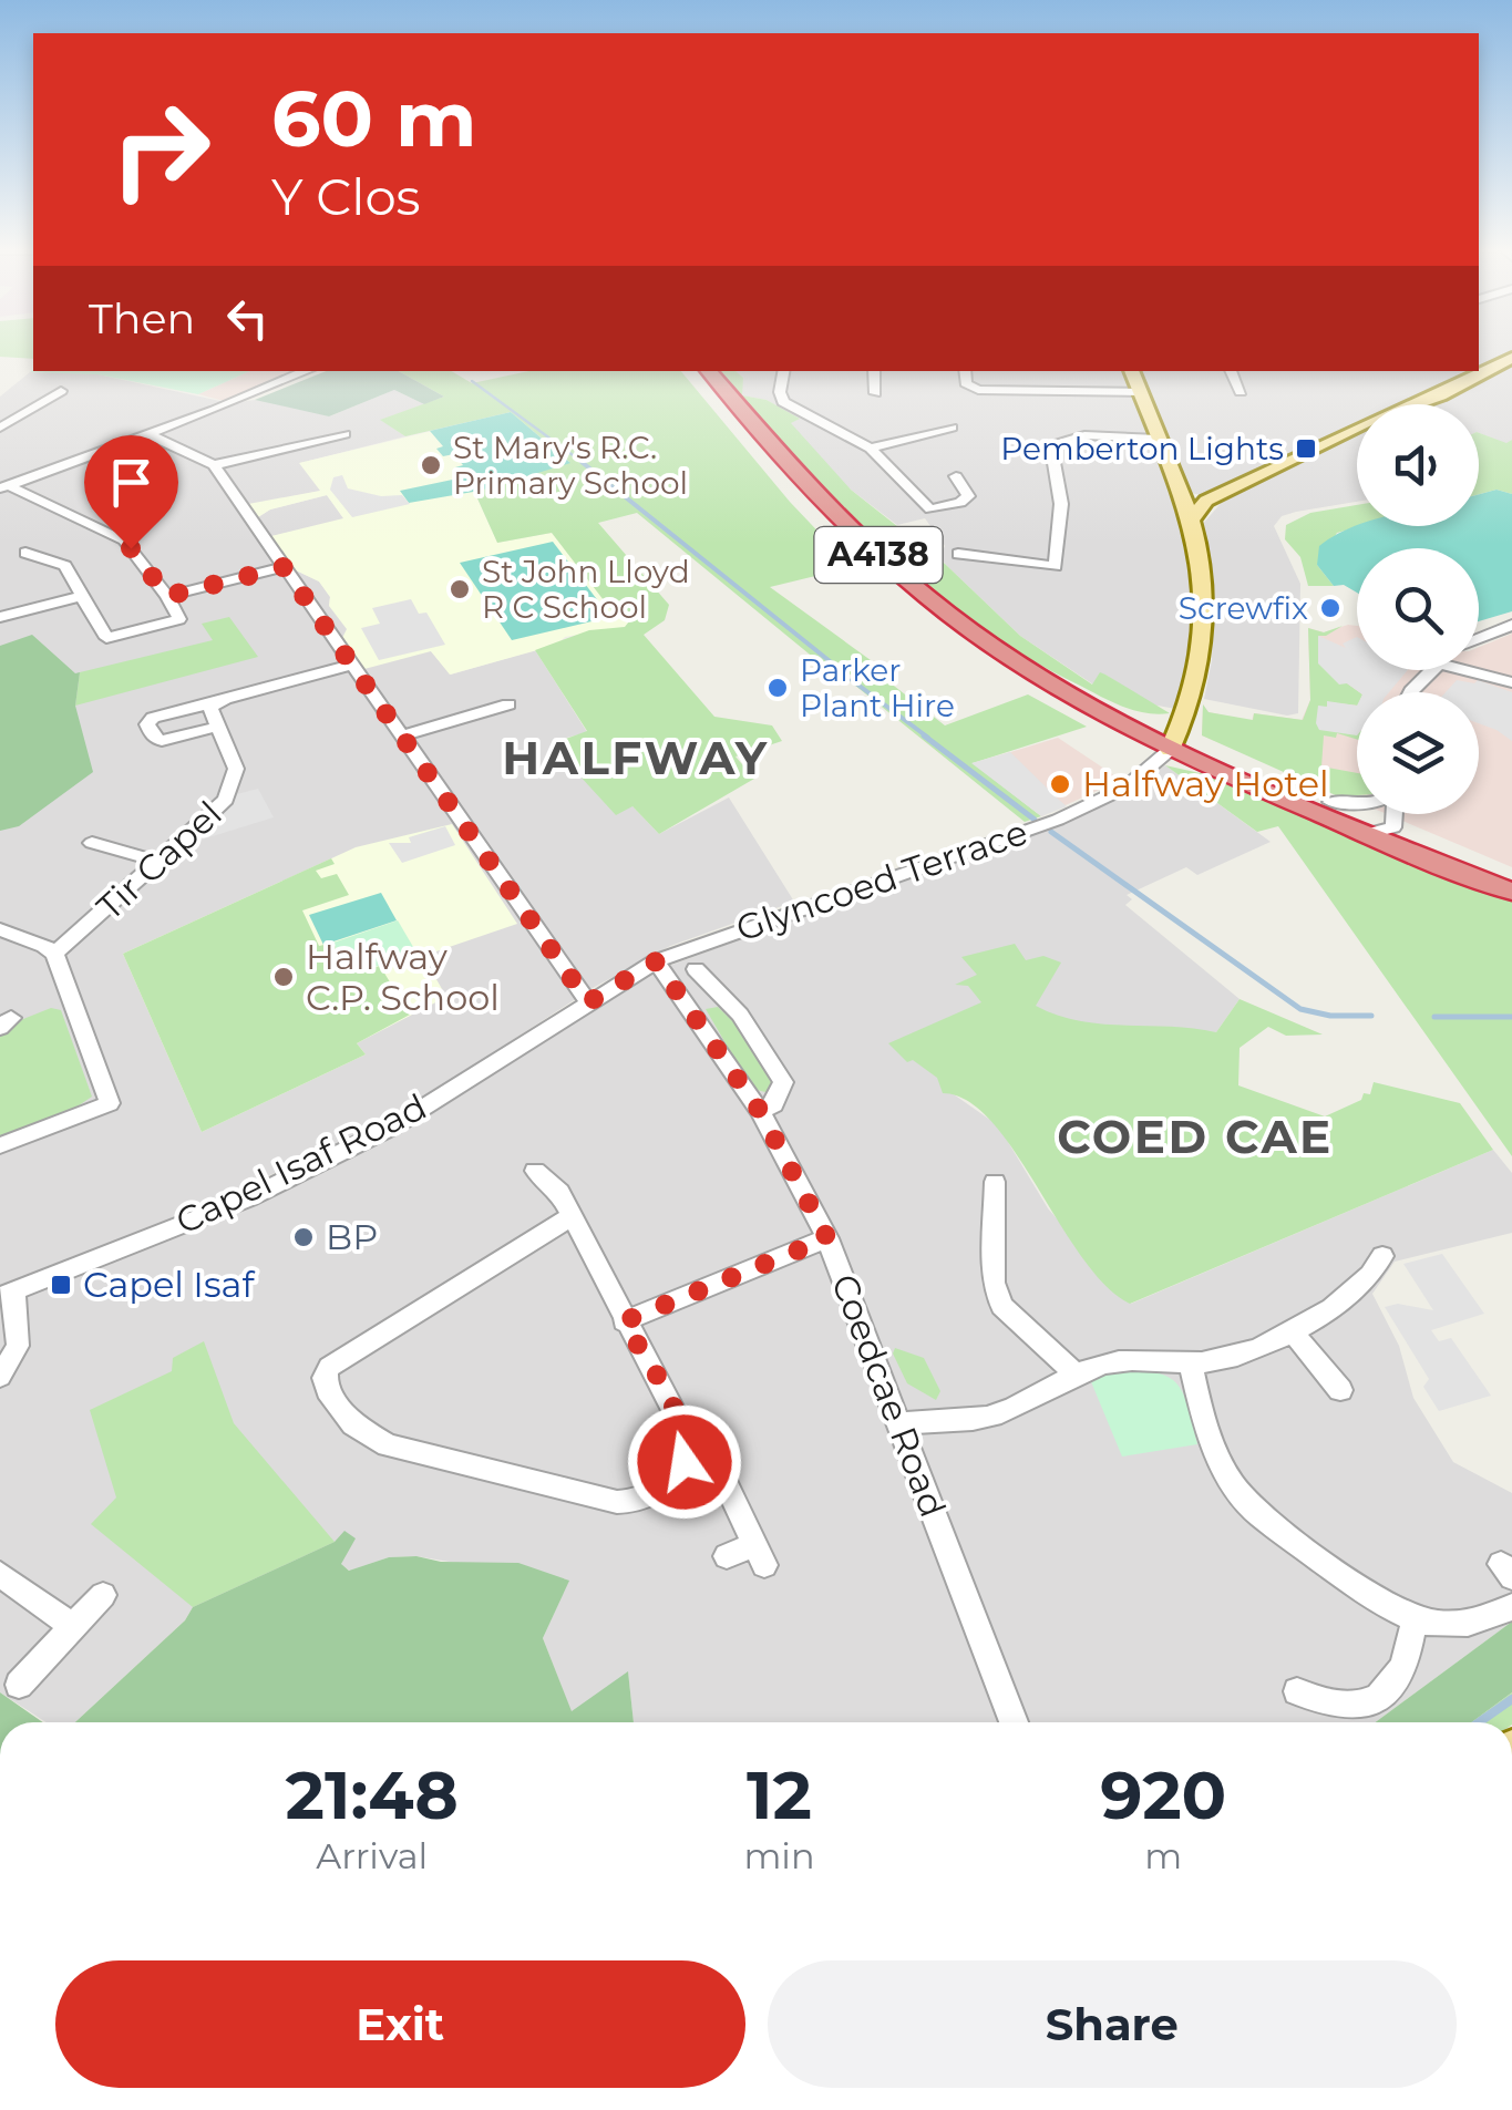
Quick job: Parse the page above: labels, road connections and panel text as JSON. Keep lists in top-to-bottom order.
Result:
{
  "streets": {
    "highway": ["A4138"],
    "street": [
      "Tir Capel",
      "Glyncoed Terrace",
      "Capel Isaf Road",
      "Coedcae Road"
    ]
  },
  "crossings": [
    ["A4138", "Glyncoed Terrace"],
    ["Glyncoed Terrace", "Capel Isaf Road"],
    ["Glyncoed Terrace", "Coedcae Road"]
  ],
  "districts": ["HALFWAY", "COED CAE"],
  "places": {
    "transit": ["Pemberton Lights", "Capel Isaf"],
    "other": [
      "St Mary's R.C. Primary School",
      "St John Lloyd R C School",
      "Screwfix",
      "Parker Plant Hire",
      "Halfway Hotel",
      "Halfway C.P. School",
      "BP"
    ]
  },
  "page": {
    "turn": ["60 m", "Y Clos"],
    "then": "Then",
    "eta": [
      "21:48",
      "Arrival",
      "12",
      "min",
      "920",
      "m"
    ],
    "buttons": ["Exit", "Share"]
  }
}
